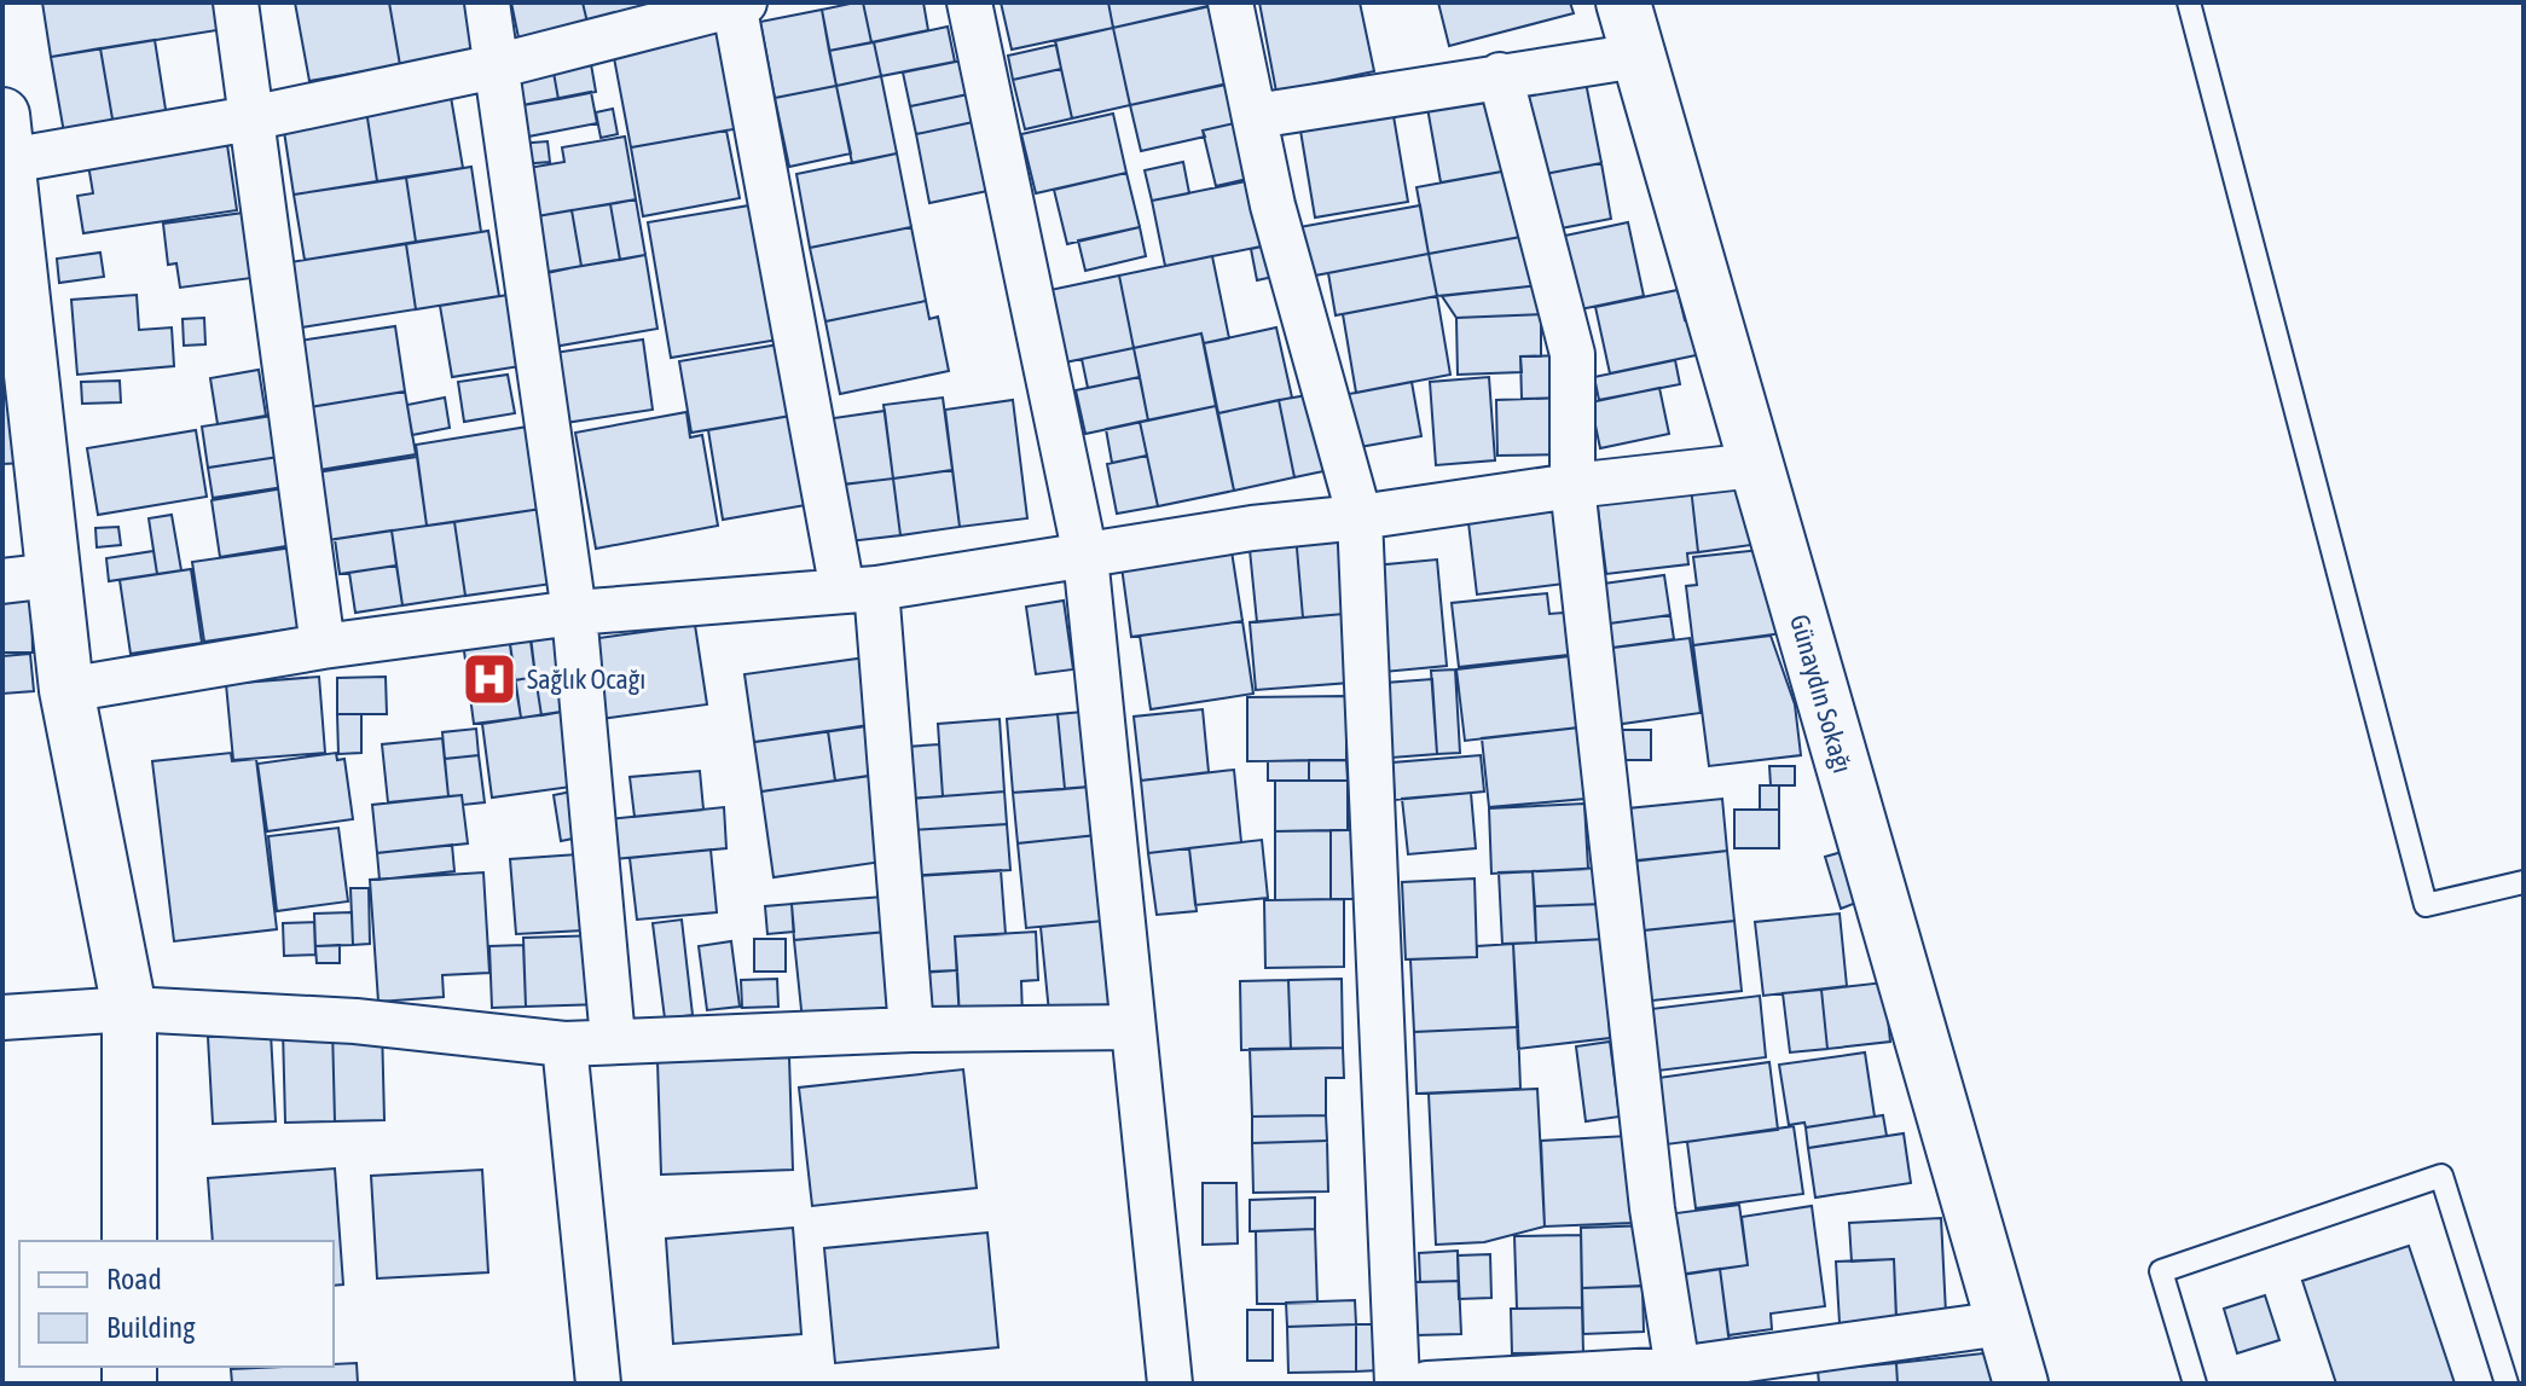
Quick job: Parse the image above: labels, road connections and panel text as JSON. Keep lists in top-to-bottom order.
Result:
{
  "streets": {
    "street": ["Günaydın Sokağı"]
  },
  "places": {
    "hospital": ["Sağlık Ocağı"]
  },
  "legend": ["Road", "Building"]
}
